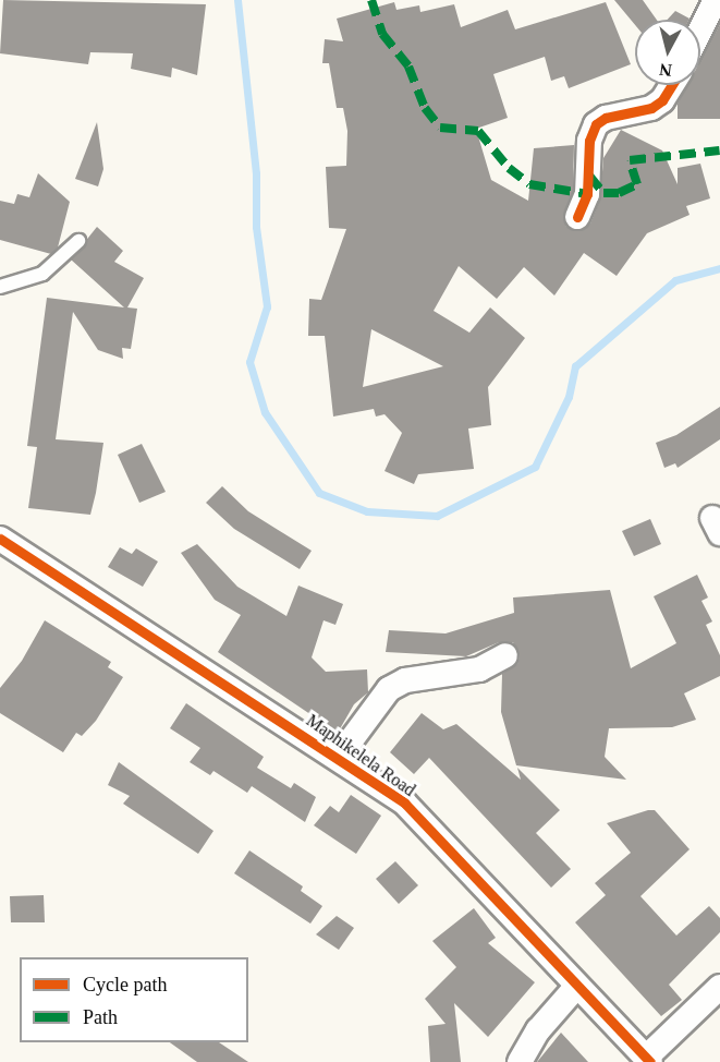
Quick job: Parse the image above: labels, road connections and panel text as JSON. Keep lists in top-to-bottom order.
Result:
{
  "streets": {
    "street": ["Maphikelela Road"]
  },
  "legend": ["Cycle path", "Path"],
  "north": "bottom"
}
